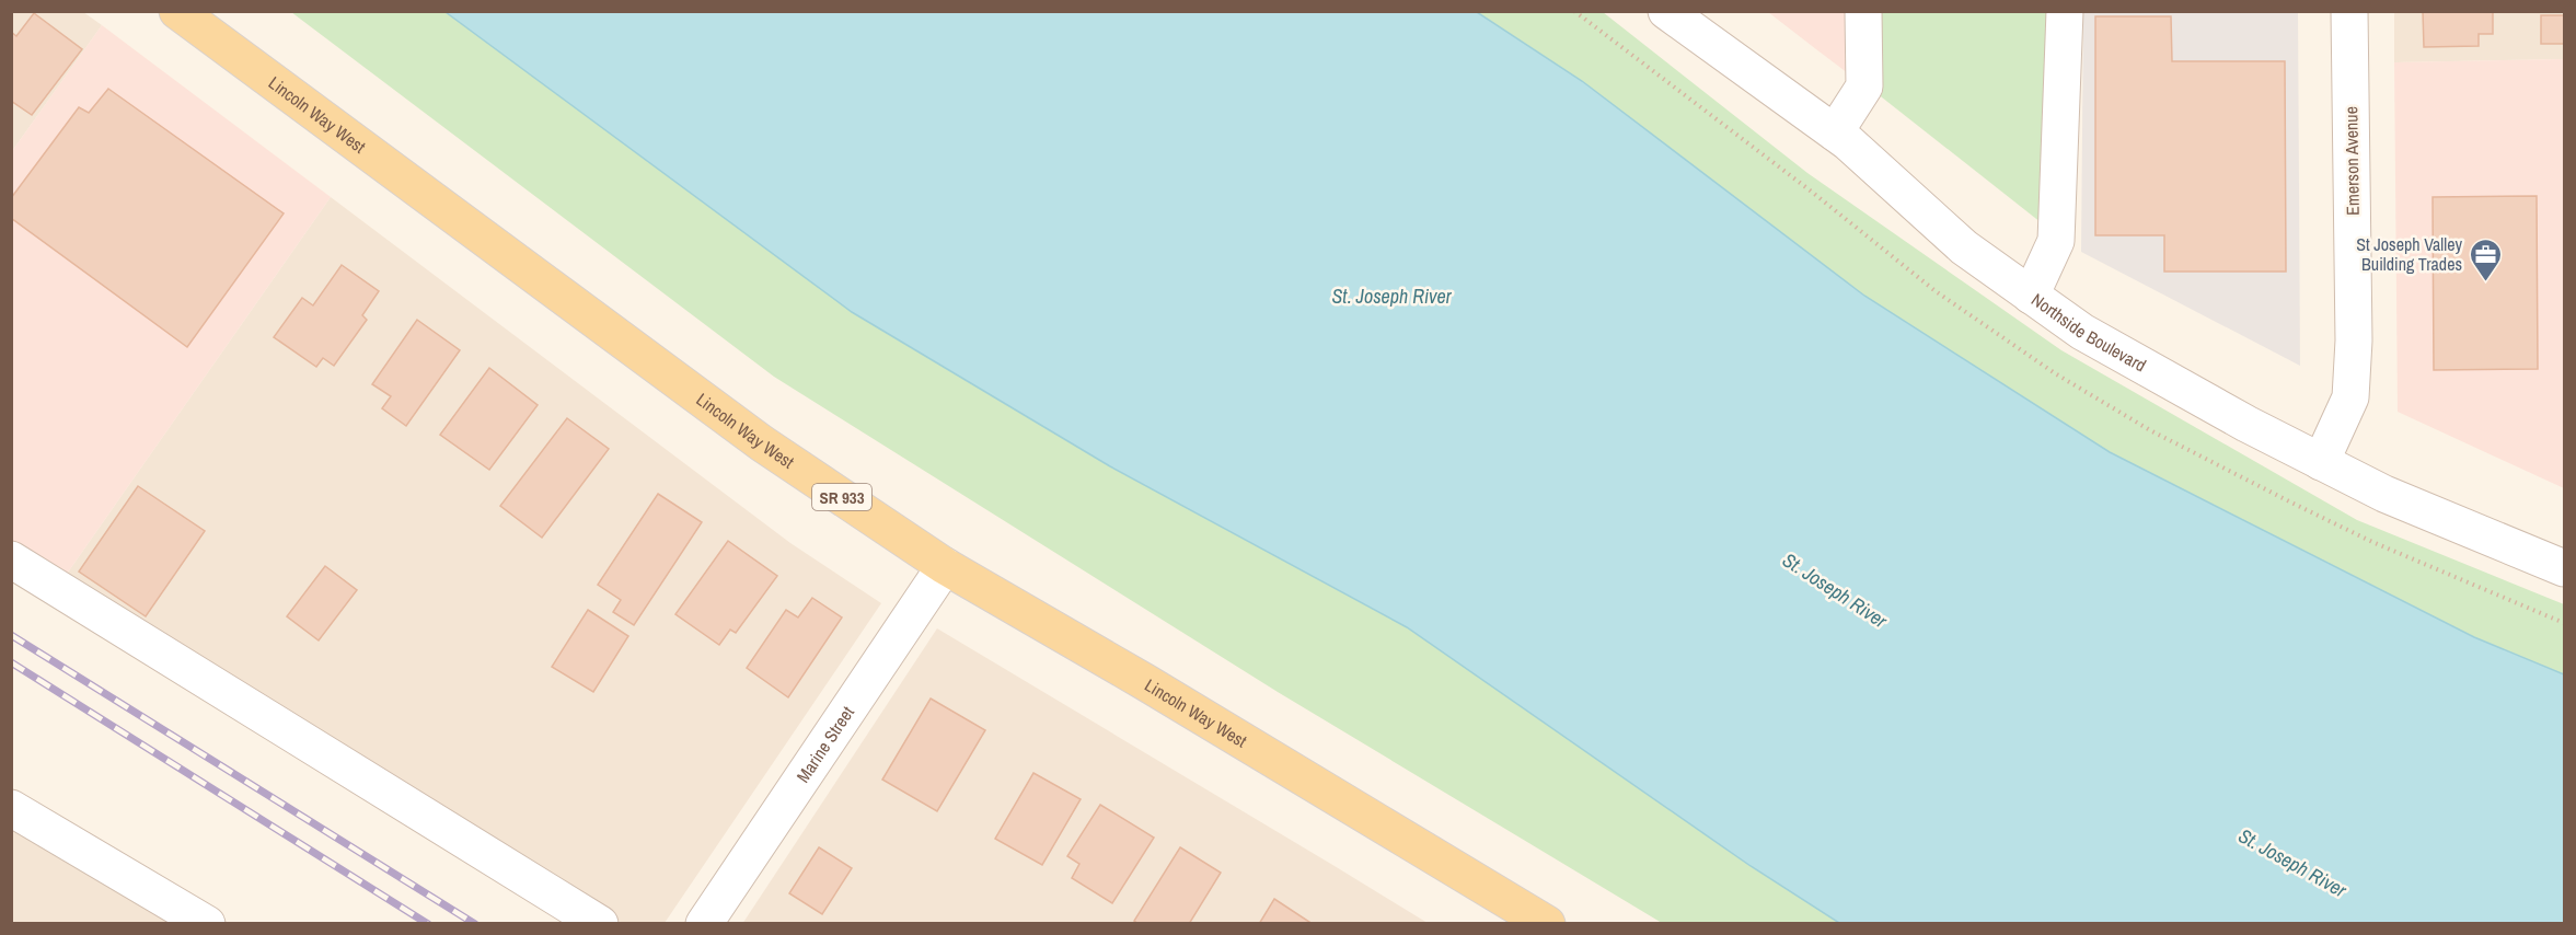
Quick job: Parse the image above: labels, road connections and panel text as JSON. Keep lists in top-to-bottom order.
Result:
{
  "streets": {
    "main road": ["Lincoln Way West", "SR 933"],
    "street": ["Emerson Avenue", "Northside Boulevard", "Marine Street"]
  },
  "crossings": [
    ["Lincoln Way West", "Marine Street"],
    ["Emerson Avenue", "Northside Boulevard"]
  ],
  "water": ["St. Joseph River"],
  "places": {
    "office": ["St Joseph Valley Building Trades"]
  }
}
